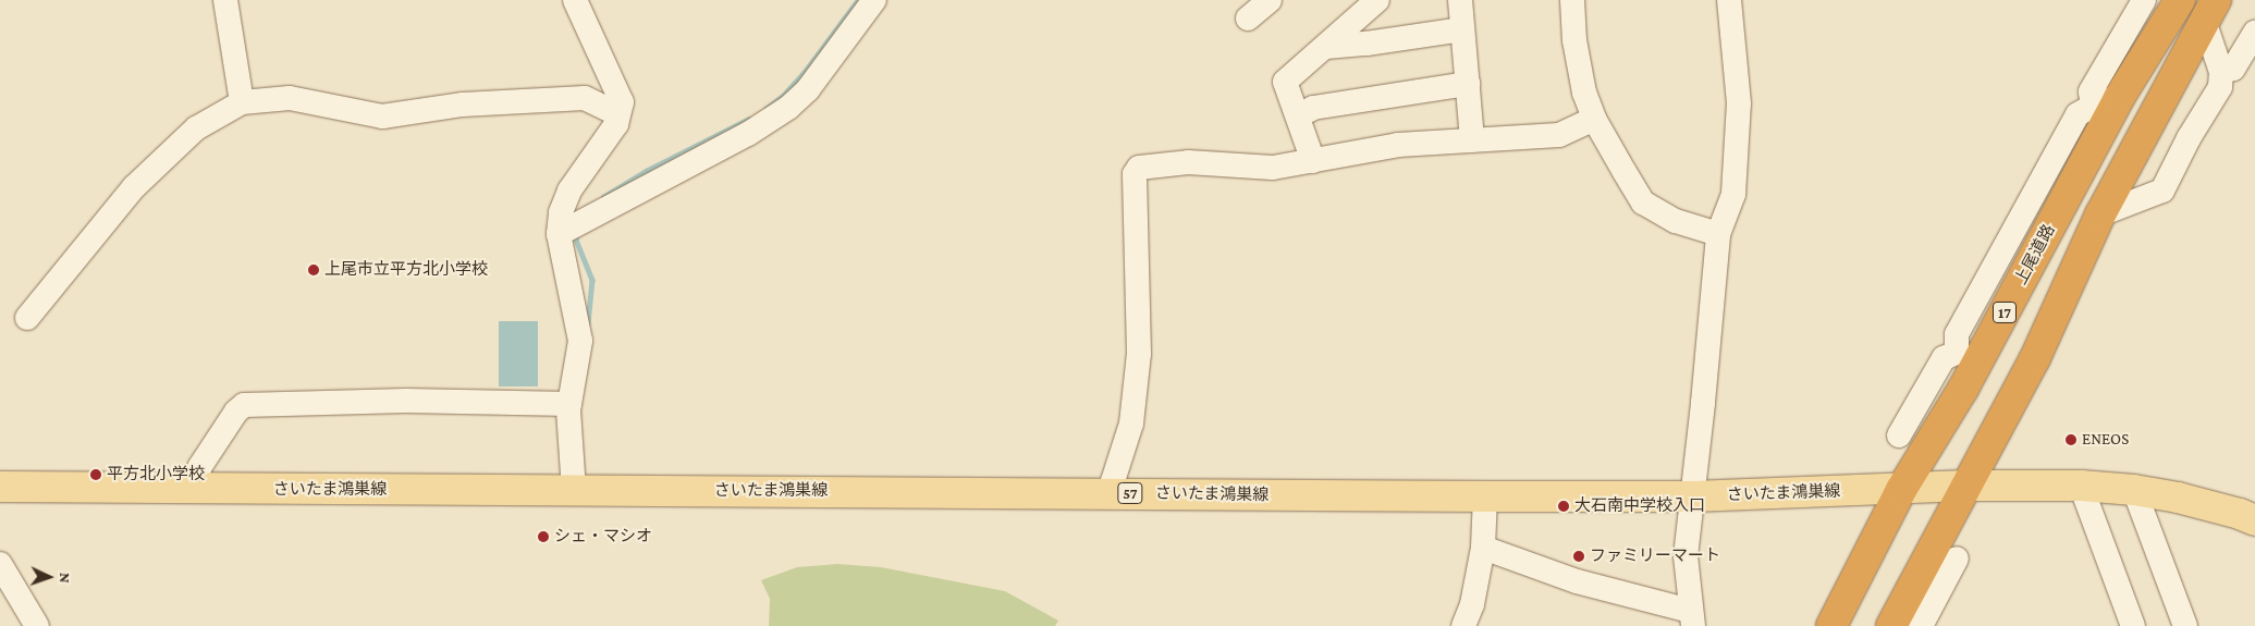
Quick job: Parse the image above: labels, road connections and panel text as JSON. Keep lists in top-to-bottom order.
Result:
{
  "streets": {
    "highway": ["上尾道路", "17"],
    "main road": ["さいたま鴻巣線", "57"]
  },
  "crossings": [
    ["上尾道路", "さいたま鴻巣線"]
  ],
  "places": [
    "上尾市立平方北小学校",
    "ENEOS",
    "平方北小学校",
    "大石南中学校入口",
    "シェ・マシオ",
    "ファミリーマート"
  ],
  "north": "right"
}
